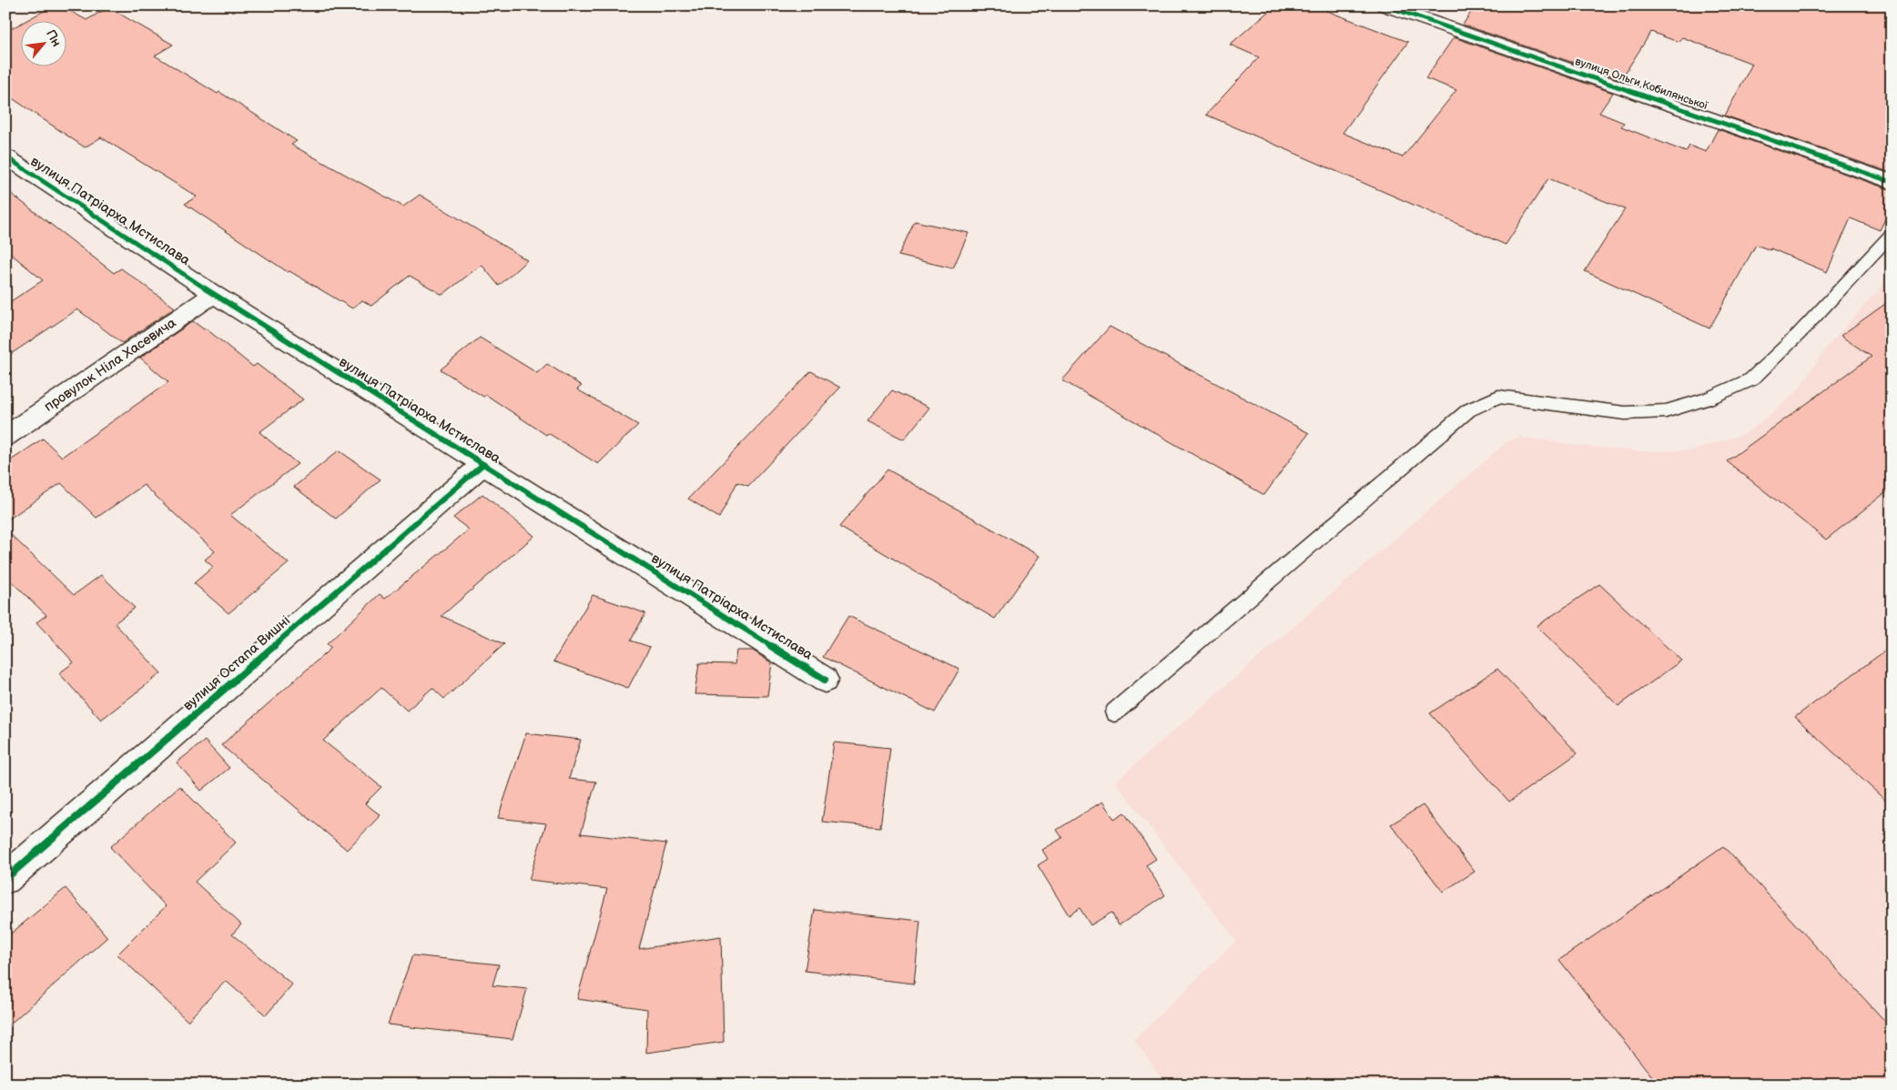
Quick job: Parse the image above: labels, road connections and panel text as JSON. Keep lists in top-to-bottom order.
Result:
{
  "streets": {
    "street": [
      "вулиця Ольги Кобилянської",
      "вулиця Патріарха Мстислава",
      "провулок Ніла Хасевича",
      "вулиця Остапа Вишні"
    ]
  },
  "crossings": [
    ["вулиця Патріарха Мстислава", "провулок Ніла Хасевича"],
    ["вулиця Патріарха Мстислава", "вулиця Остапа Вишні"]
  ],
  "north": "top right"
}
